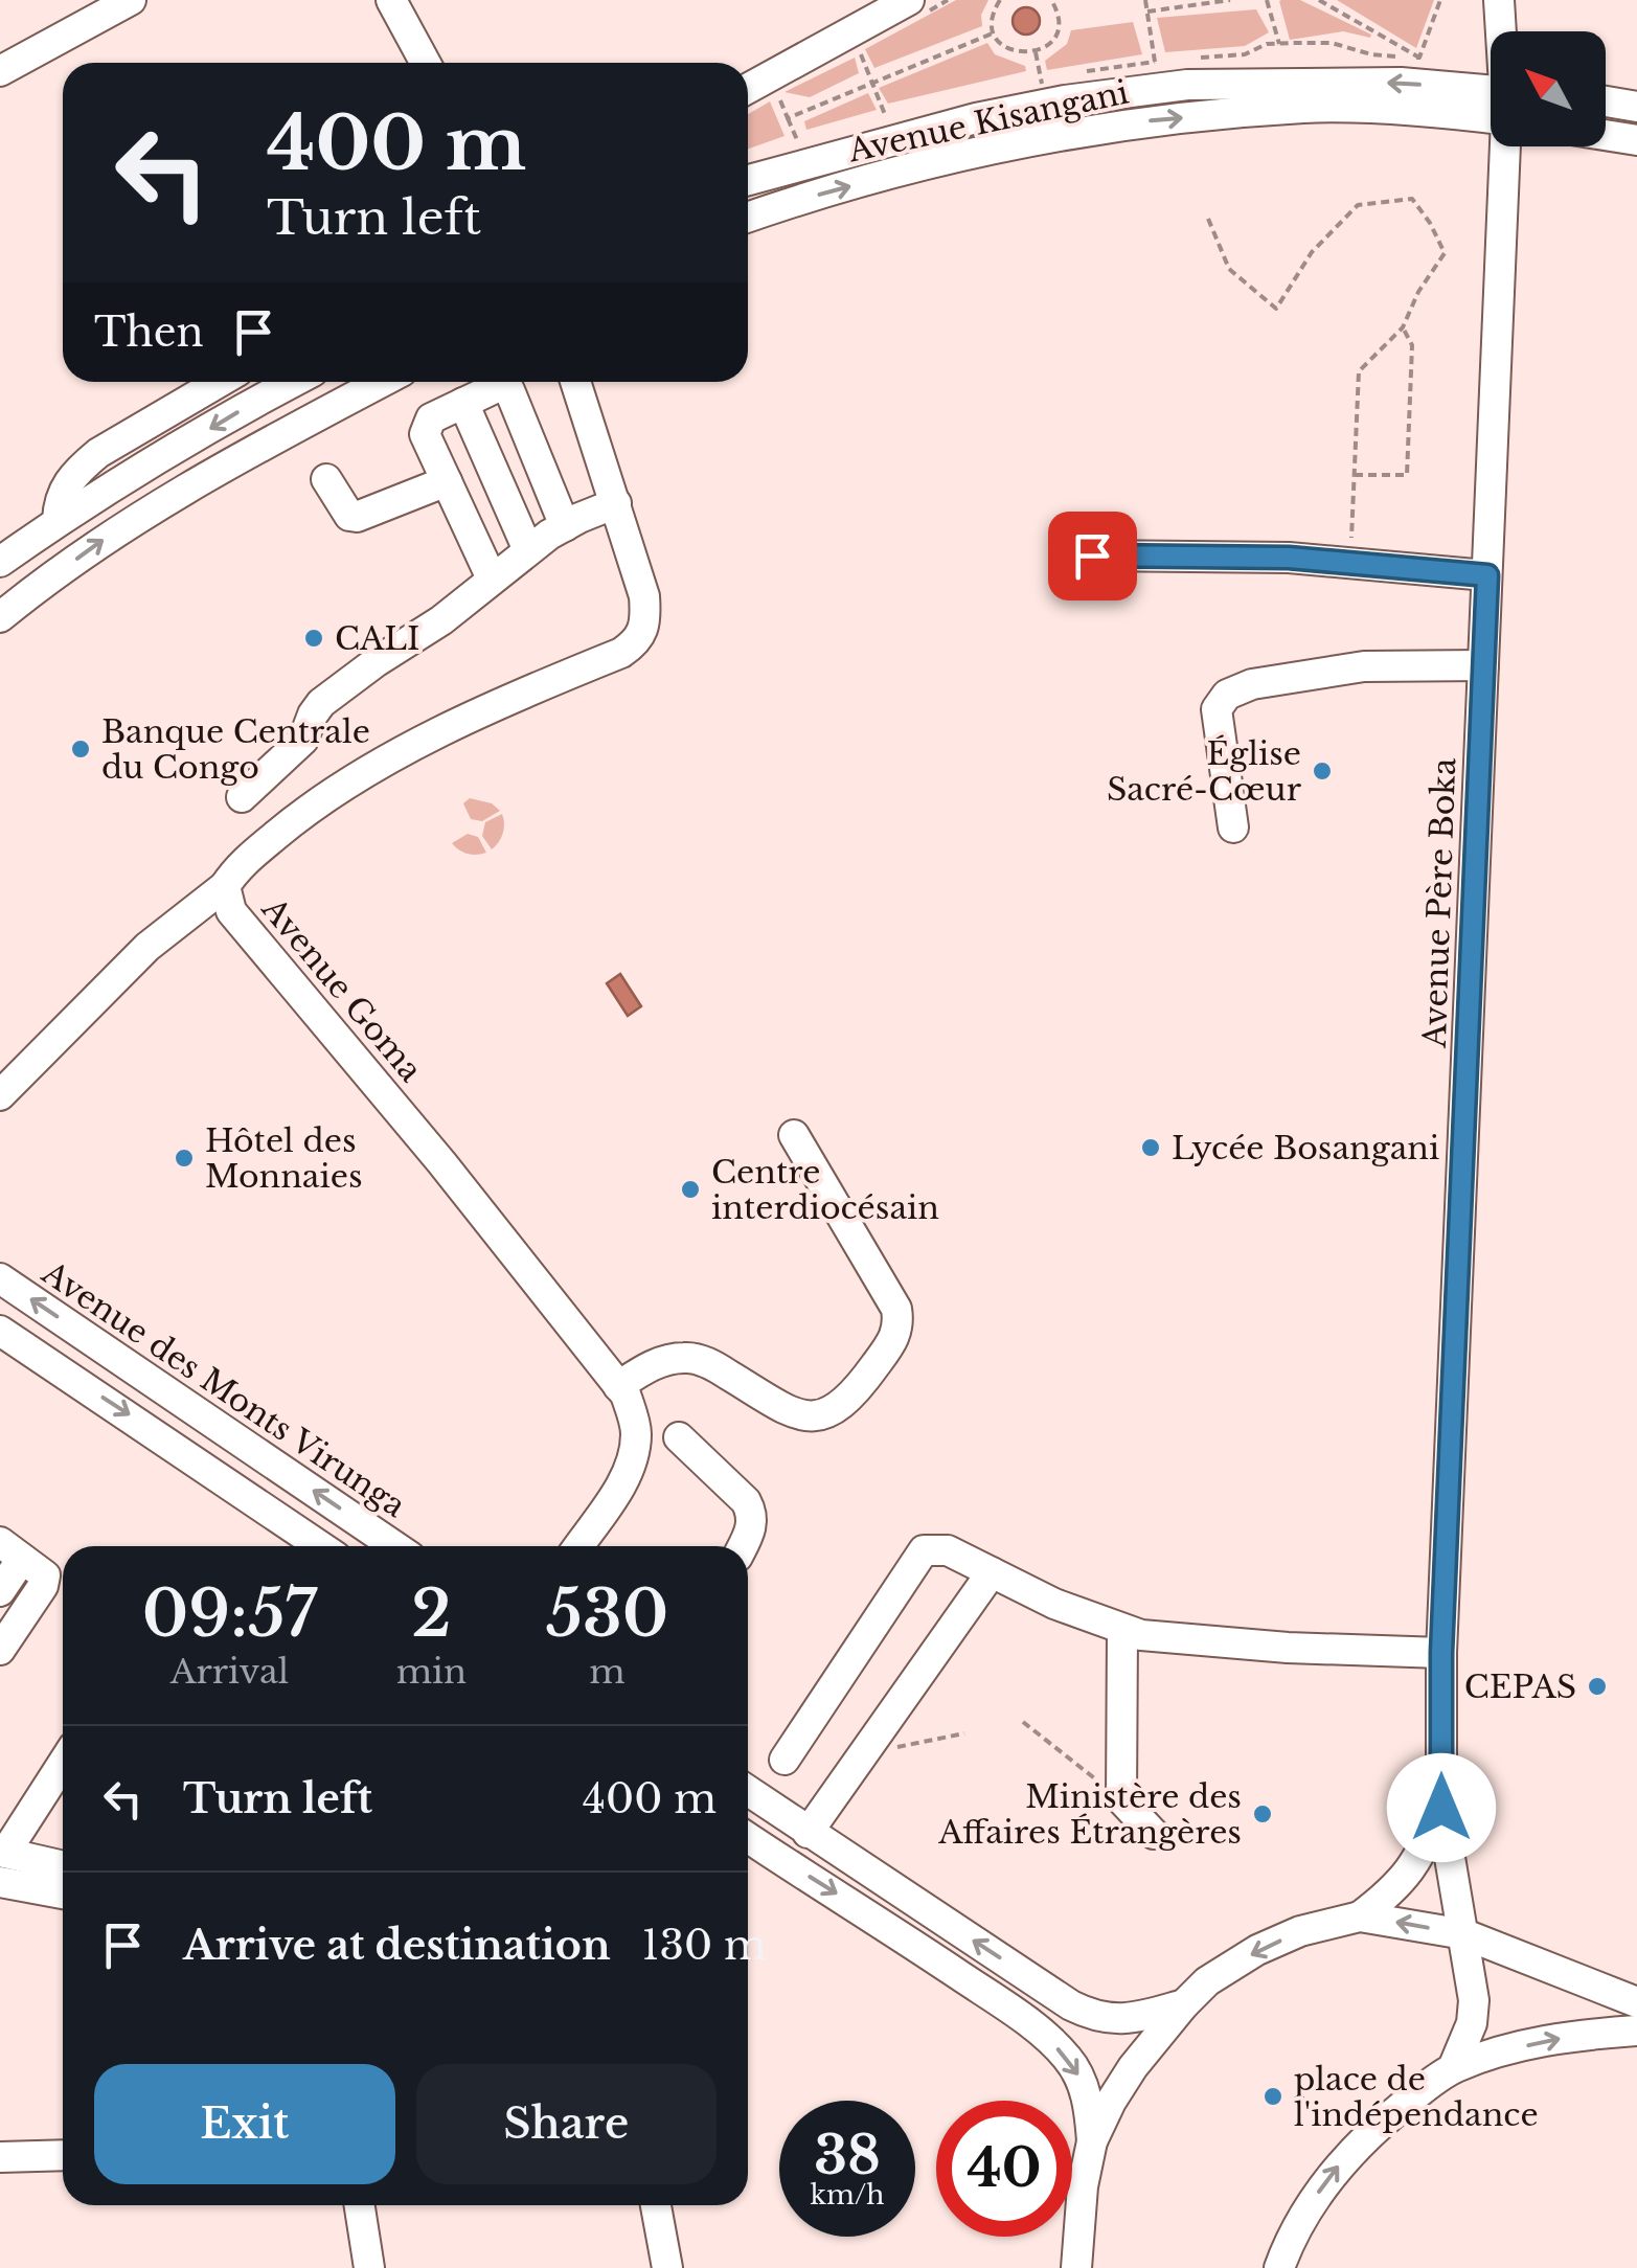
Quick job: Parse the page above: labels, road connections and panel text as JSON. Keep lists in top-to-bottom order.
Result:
{
  "streets": {
    "street": [
      "Avenue Kisangani",
      "Avenue Père Boka",
      "Avenue Goma",
      "Avenue des Monts Virunga"
    ]
  },
  "places": [
    "CALI",
    "Banque Centrale du Congo",
    "Église Sacré-Cœur",
    "Lycée Bosangani",
    "Hôtel des Monnaies",
    "Centre interdiocésain",
    "CEPAS",
    "Ministère des Affaires Étrangères",
    "place de l'indépendance"
  ],
  "north": "top left",
  "page": {
    "turn": ["400 m", "Turn left"],
    "then": "Then",
    "eta": [
      "09:57",
      "Arrival",
      "2",
      "min",
      "530",
      "m"
    ],
    "list": [
      {
        "name": "Turn left",
        "value": "400 m"
      },
      {
        "name": "Arrive at destination",
        "value": "130 m"
      }
    ],
    "buttons": ["Exit", "Share"],
    "speed": "38 km/h",
    "limit": "40"
  }
}
